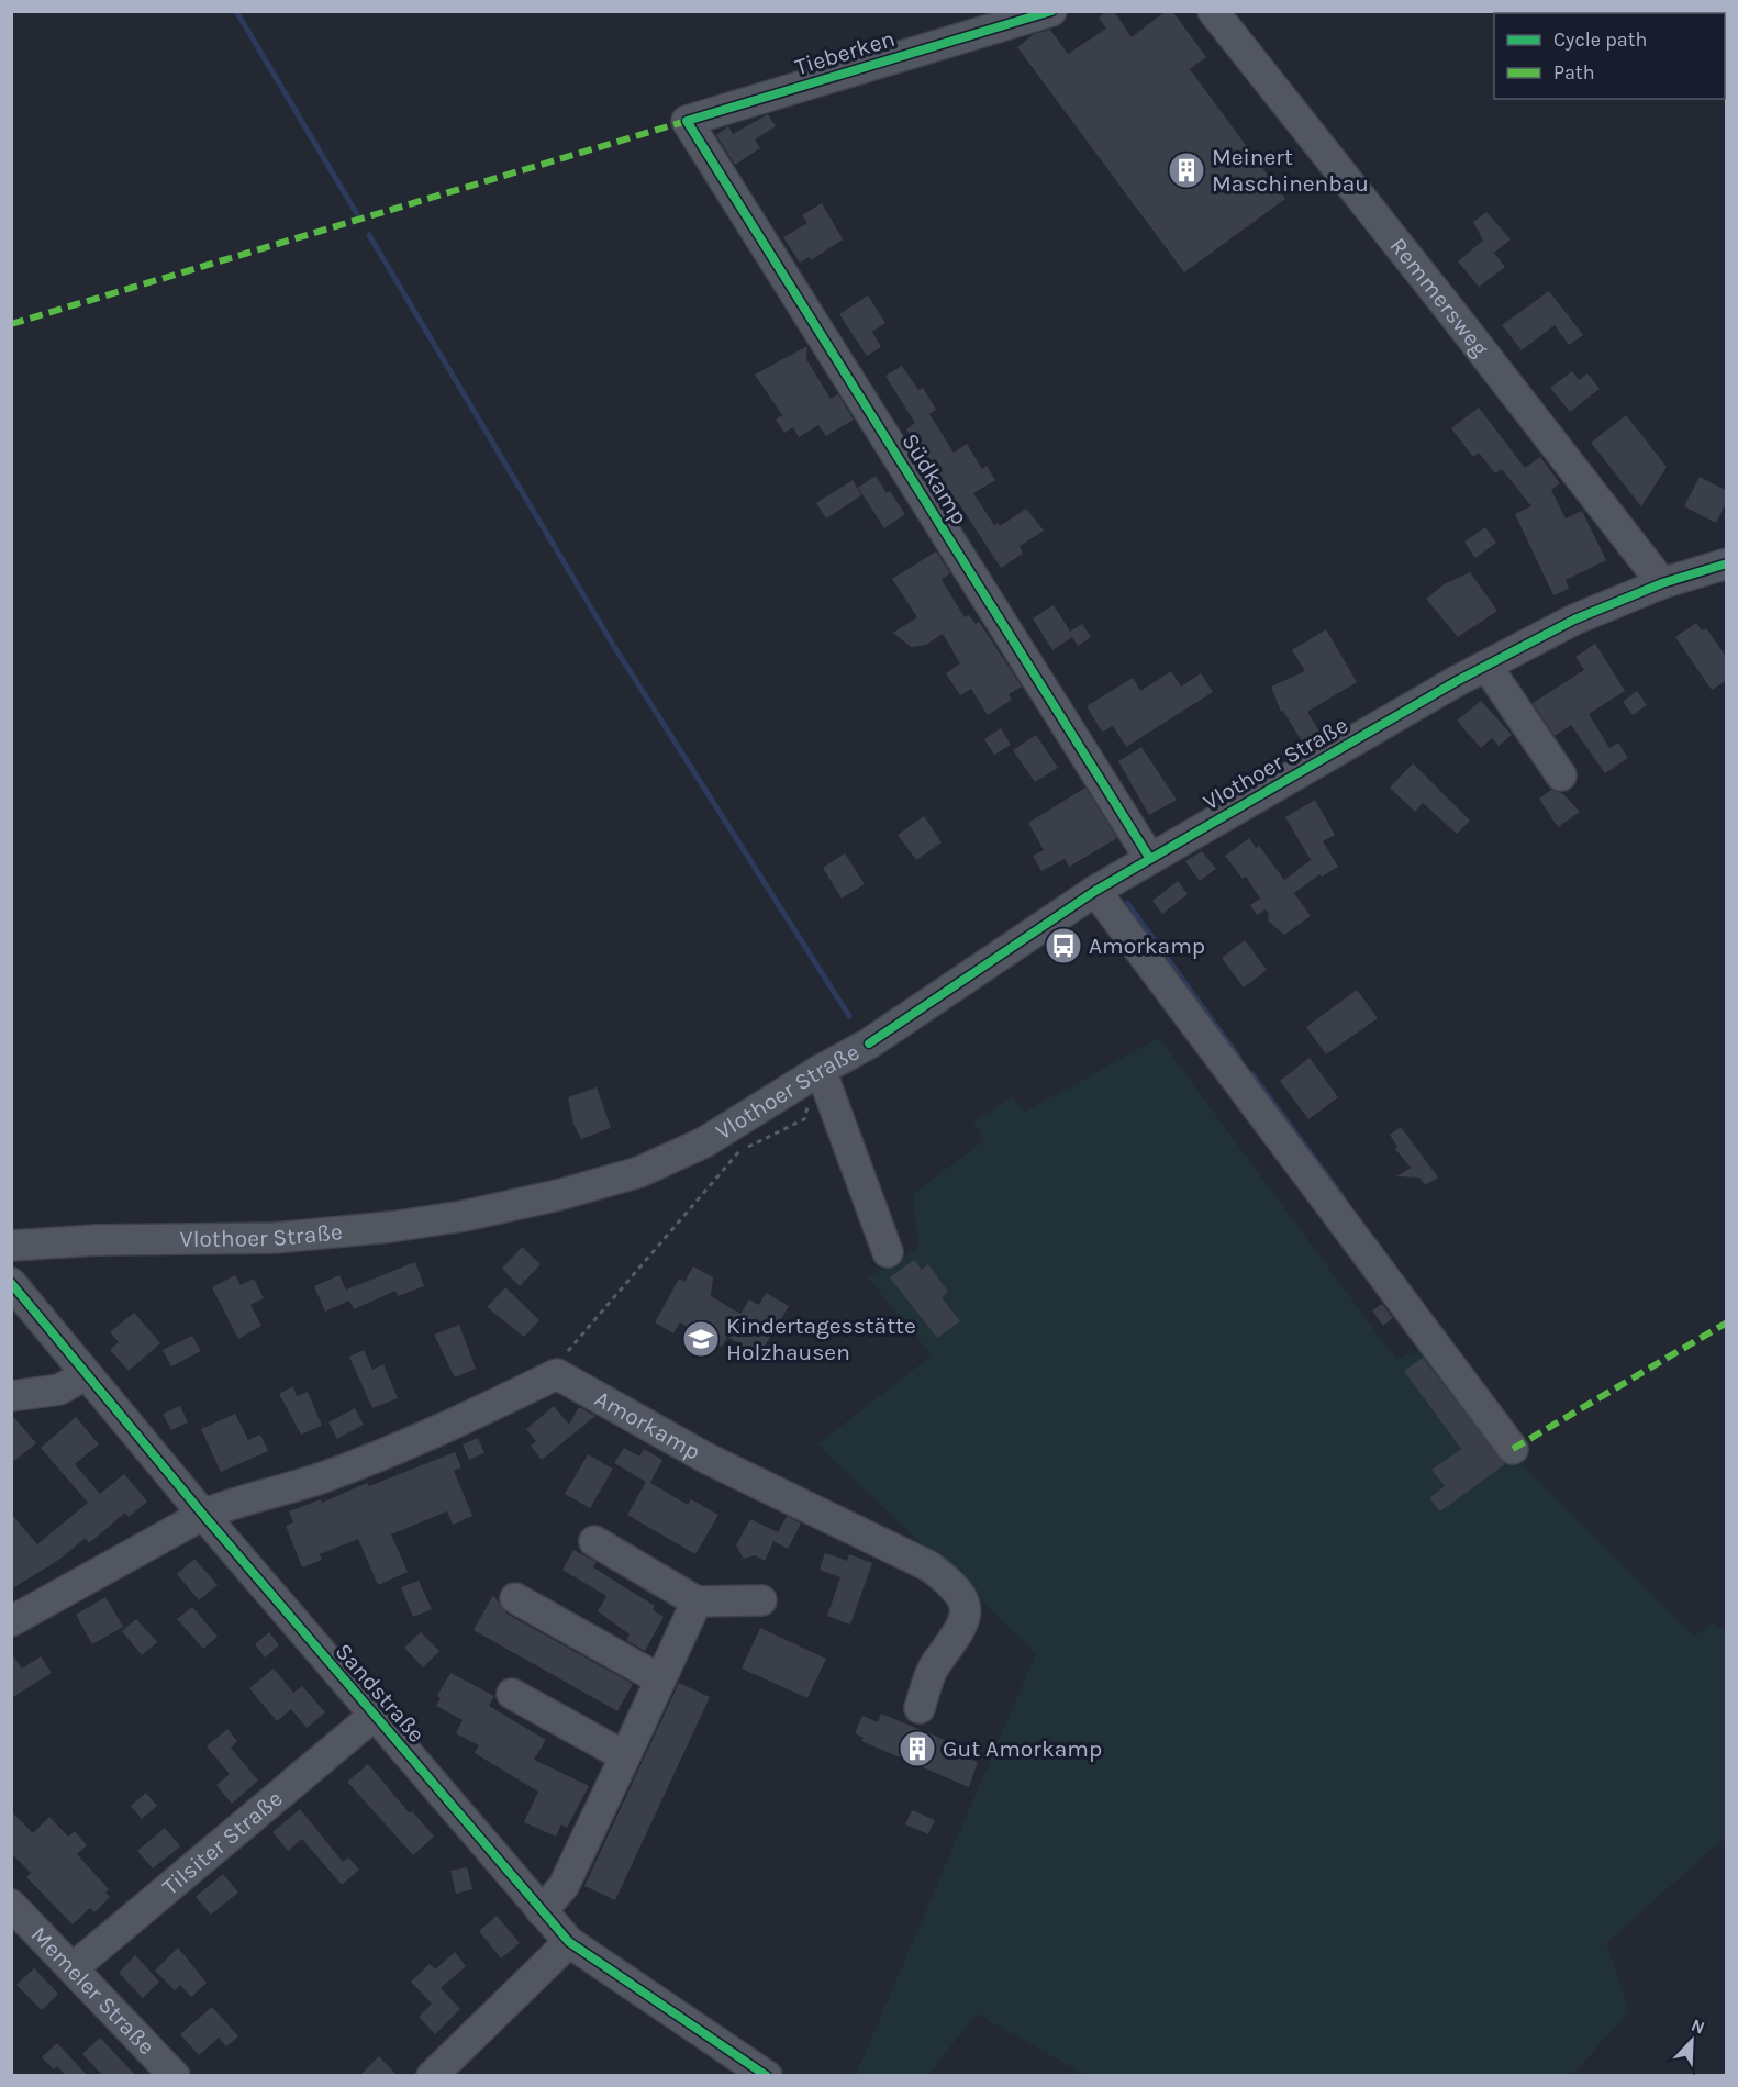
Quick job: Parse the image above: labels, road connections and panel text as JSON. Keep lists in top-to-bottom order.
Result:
{
  "streets": {
    "street": [
      "Tieberken",
      "Remmersweg",
      "Südkamp",
      "Vlothoer Straße",
      "Amorkamp",
      "Sandstraße",
      "Tilsiter Straße",
      "Memeler Straße"
    ]
  },
  "crossings": [
    ["Tieberken", "Südkamp"],
    ["Remmersweg", "Vlothoer Straße"],
    ["Südkamp", "Vlothoer Straße"],
    ["Sandstraße", "Tilsiter Straße"],
    ["Tilsiter Straße", "Memeler Straße"]
  ],
  "places": {
    "building": ["Meinert Maschinenbau", "Gut Amorkamp"],
    "bus stop": ["Amorkamp"],
    "school or university": ["Kindertagesstätte Holzhausen"]
  },
  "legend": ["Cycle path", "Path"],
  "north": "top right"
}
